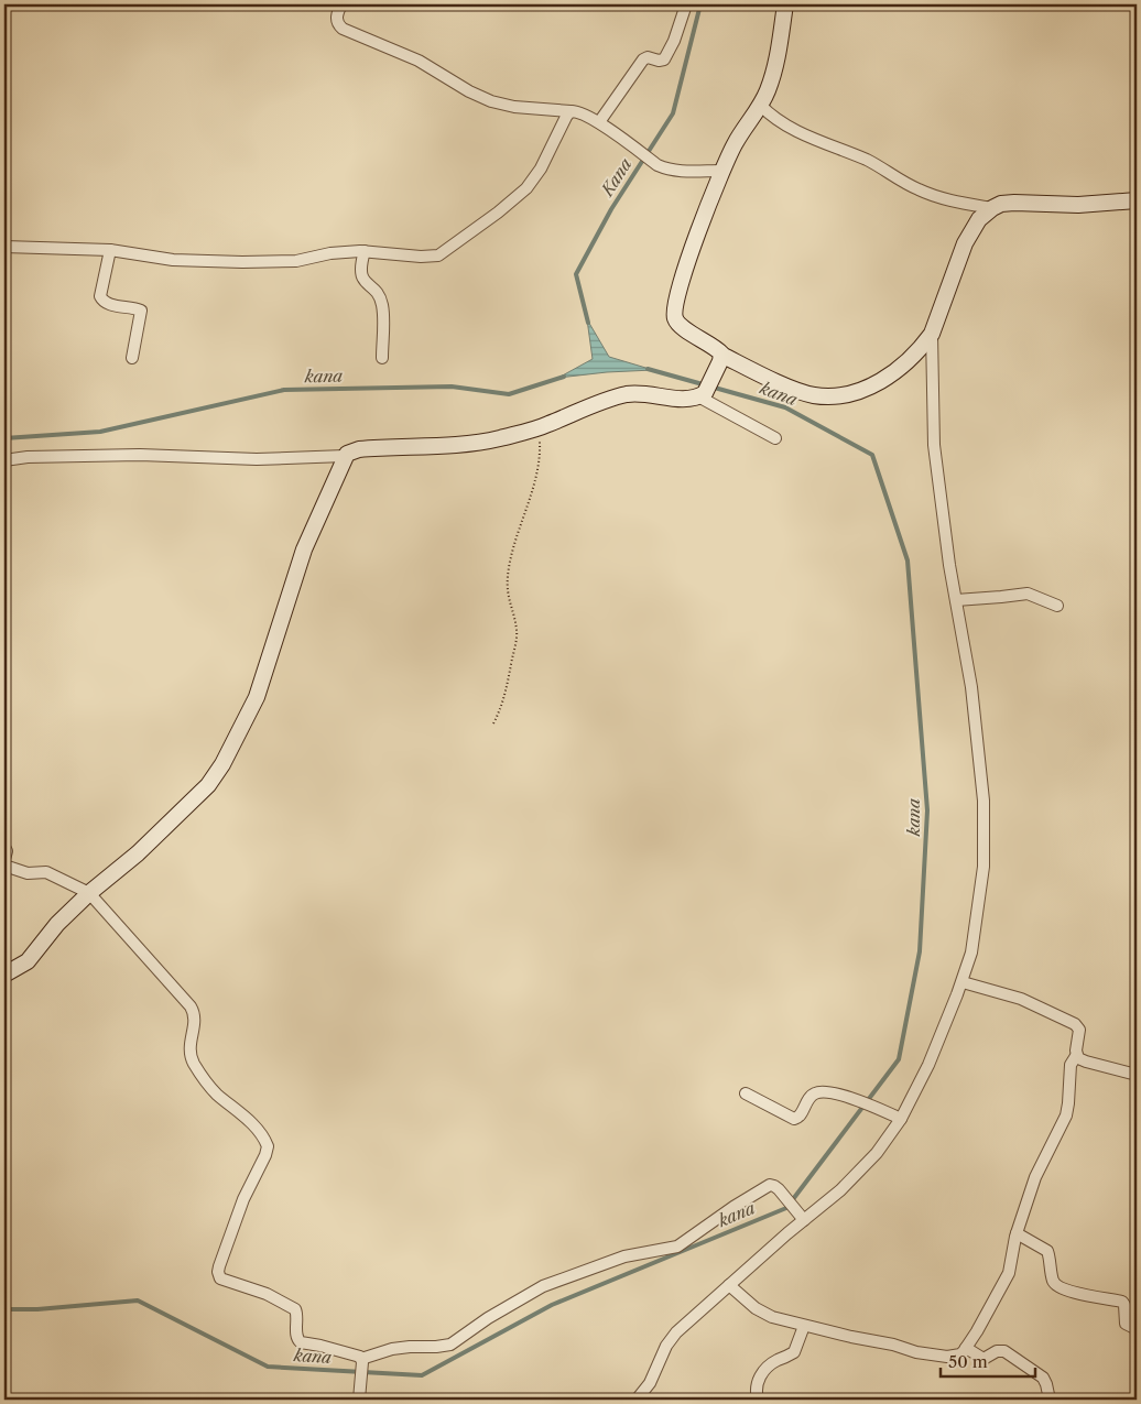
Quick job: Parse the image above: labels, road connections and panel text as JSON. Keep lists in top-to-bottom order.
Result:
{
  "water": ["Kana", "kana"],
  "scale_bar": "50 m"
}
